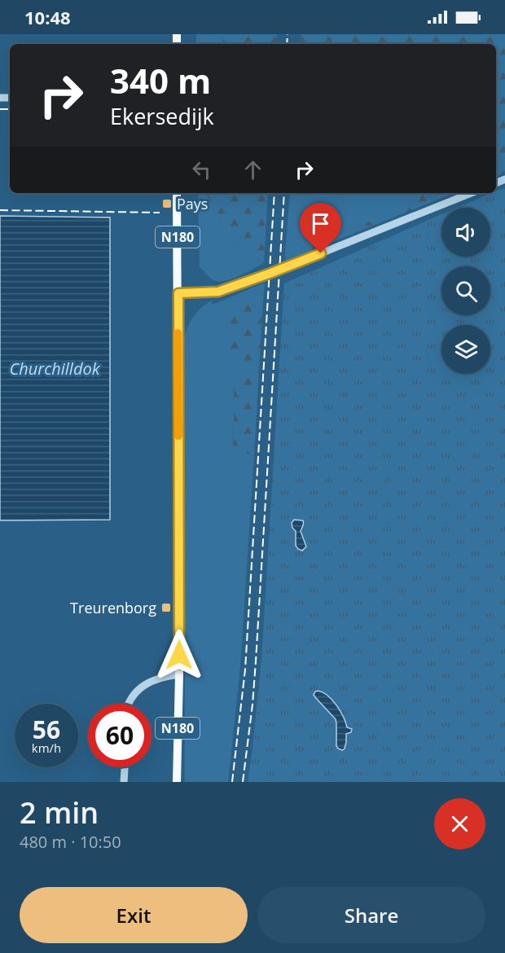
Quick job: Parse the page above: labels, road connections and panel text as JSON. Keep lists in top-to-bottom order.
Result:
{
  "streets": {
    "main road": ["N180"]
  },
  "water": ["Churchilldok"],
  "places": {
    "transit": ["Pays", "Treurenborg"]
  },
  "page": {
    "status": "10:48",
    "turn": ["340 m", "Ekersedijk"],
    "speed": "56 km/h",
    "limit": "60",
    "heading": ["2 min", "480 m · 10:50"],
    "buttons": ["Exit", "Share"]
  }
}
